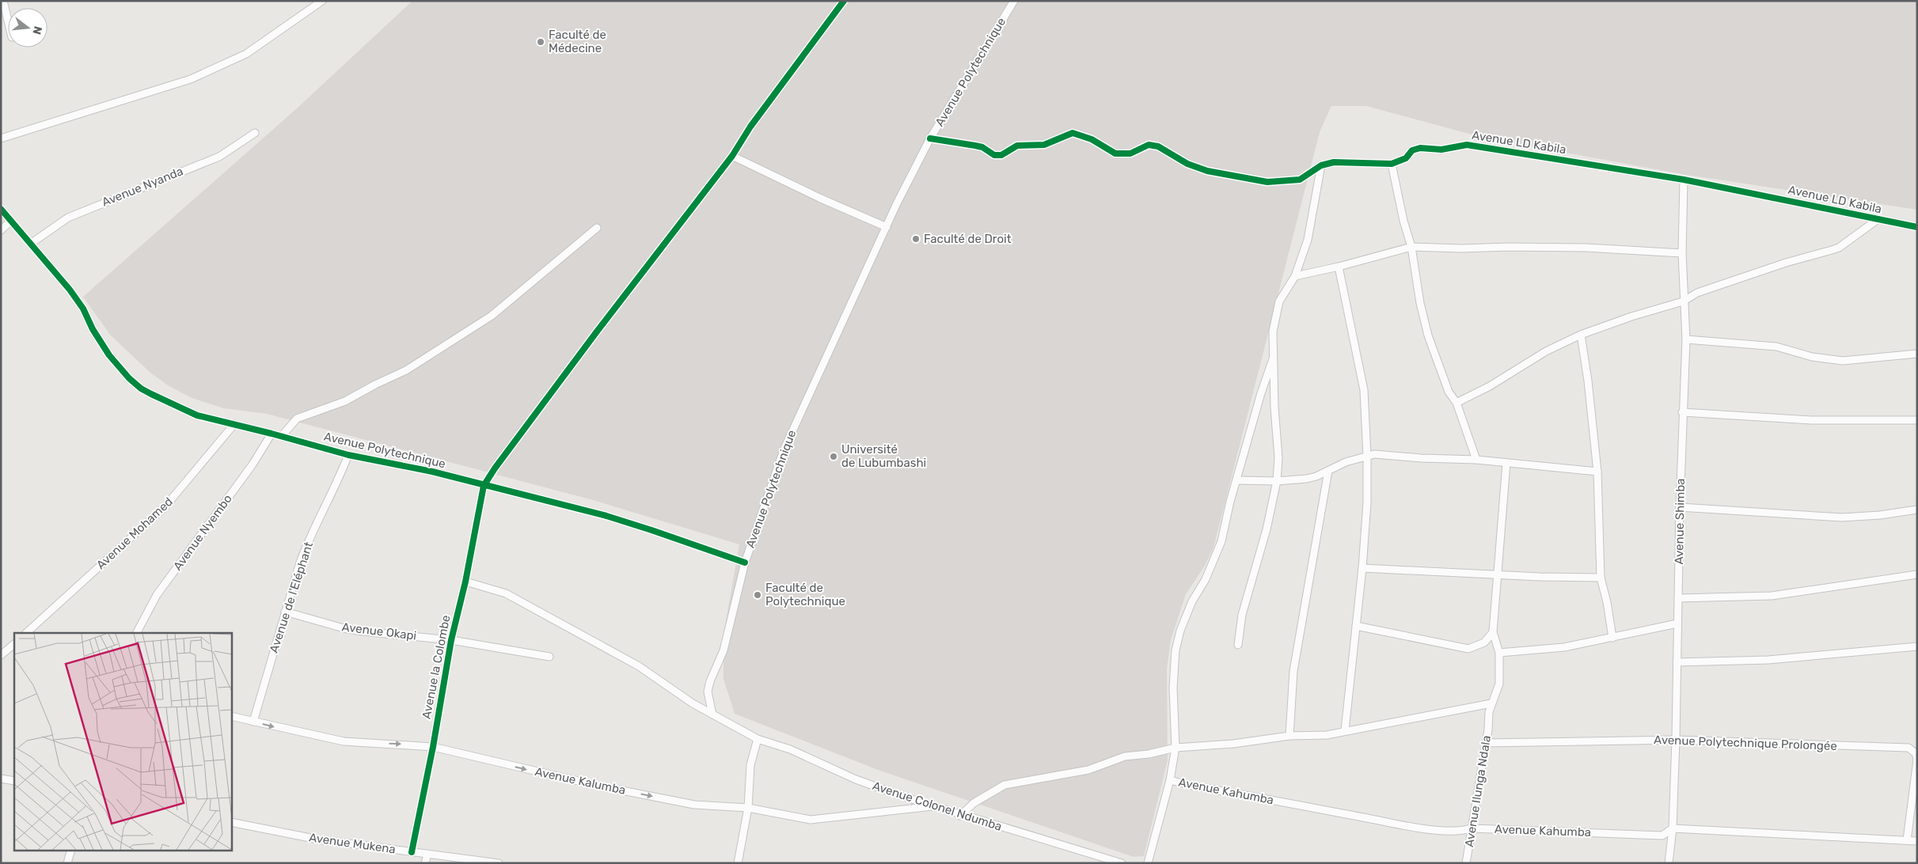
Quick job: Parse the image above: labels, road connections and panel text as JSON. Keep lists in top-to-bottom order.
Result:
{
  "streets": {
    "street": [
      "Avenue Polytechnique",
      "Avenue LD Kabila",
      "Avenue Nyanda",
      "Avenue Shimba",
      "Avenue Nyembo",
      "Avenue Mohamed",
      "Avenue de l'Eléphant",
      "Avenue Okapi",
      "Avenue la Colombe",
      "Avenue Polytechnique Prolongée",
      "Avenue Kalumba",
      "Avenue Kahumba",
      "Avenue Ilunga Ndala",
      "Avenue Colonel Ndumba",
      "Avenue Mukena"
    ]
  },
  "crossings": [
    ["Avenue Polytechnique", "Avenue LD Kabila"],
    ["Avenue Polytechnique", "Avenue Nyanda"],
    ["Avenue Polytechnique", "Avenue Nyembo"],
    ["Avenue Polytechnique", "Avenue Mohamed"],
    ["Avenue Polytechnique", "Avenue de l'Eléphant"],
    ["Avenue Polytechnique", "Avenue la Colombe"],
    ["Avenue LD Kabila", "Avenue Shimba"],
    ["Avenue Shimba", "Avenue Polytechnique Prolongée"],
    ["Avenue Shimba", "Avenue Kahumba"],
    ["Avenue de l'Eléphant", "Avenue Okapi"],
    ["Avenue de l'Eléphant", "Avenue Kalumba"],
    ["Avenue Okapi", "Avenue la Colombe"],
    ["Avenue la Colombe", "Avenue Kalumba"],
    ["Avenue la Colombe", "Avenue Colonel Ndumba"],
    ["Avenue la Colombe", "Avenue Mukena"],
    ["Avenue Polytechnique Prolongée", "Avenue Kahumba"],
    ["Avenue Polytechnique Prolongée", "Avenue Ilunga Ndala"],
    ["Avenue Kalumba", "Avenue Colonel Ndumba"],
    ["Avenue Kahumba", "Avenue Ilunga Ndala"]
  ],
  "one_way": ["Avenue Kalumba"],
  "places": [
    "Faculté de Médecine",
    "Faculté de Droit",
    "Université de Lubumbashi",
    "Faculté de Polytechnique"
  ],
  "north": "right"
}
